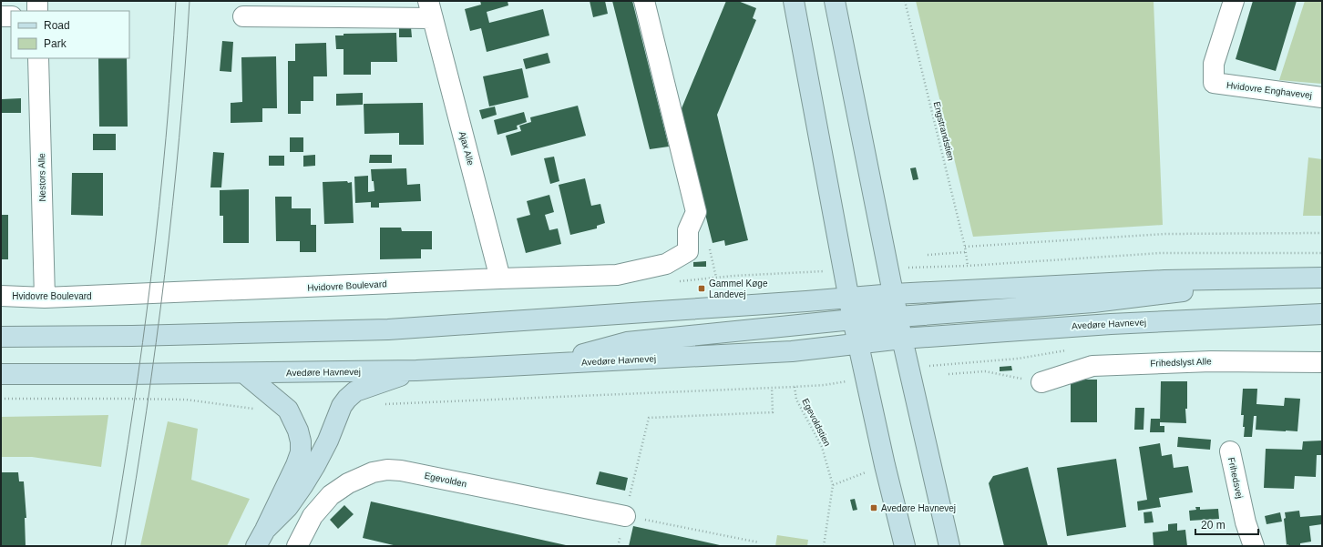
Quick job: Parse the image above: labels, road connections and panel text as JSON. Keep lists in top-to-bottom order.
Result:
{
  "streets": {
    "street": [
      "Hvidovre Enghavevej",
      "Ajax Alle",
      "Nestors Alle",
      "Hvidovre Boulevard",
      "Avedøre Havnevej",
      "Frihedslyst Alle",
      "Frihedsvej",
      "Egevolden"
    ],
    "path": ["Engstrandstien", "Egevoldstien"]
  },
  "crossings": [
    ["Ajax Alle", "Hvidovre Boulevard"],
    ["Nestors Alle", "Hvidovre Boulevard"]
  ],
  "places": {
    "transit": ["Gammel Køge Landevej", "Avedøre Havnevej"]
  },
  "legend": ["Road", "Park"],
  "scale_bar": "20 m"
}
